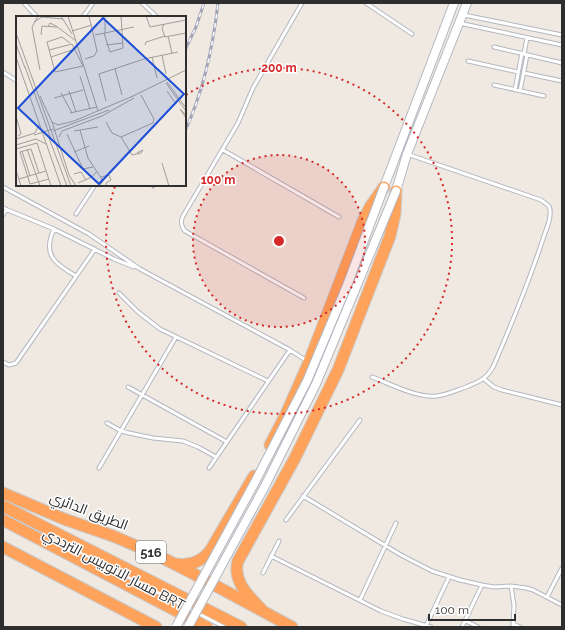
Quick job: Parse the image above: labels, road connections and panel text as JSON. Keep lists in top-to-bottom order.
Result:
{
  "streets": {
    "highway": ["الطريق الدائري", "516"],
    "lane": ["مسار الاتوبيس الترددي BRT"]
  },
  "scale_bar": "100 m",
  "rings": ["200 m", "100 m"]
}
